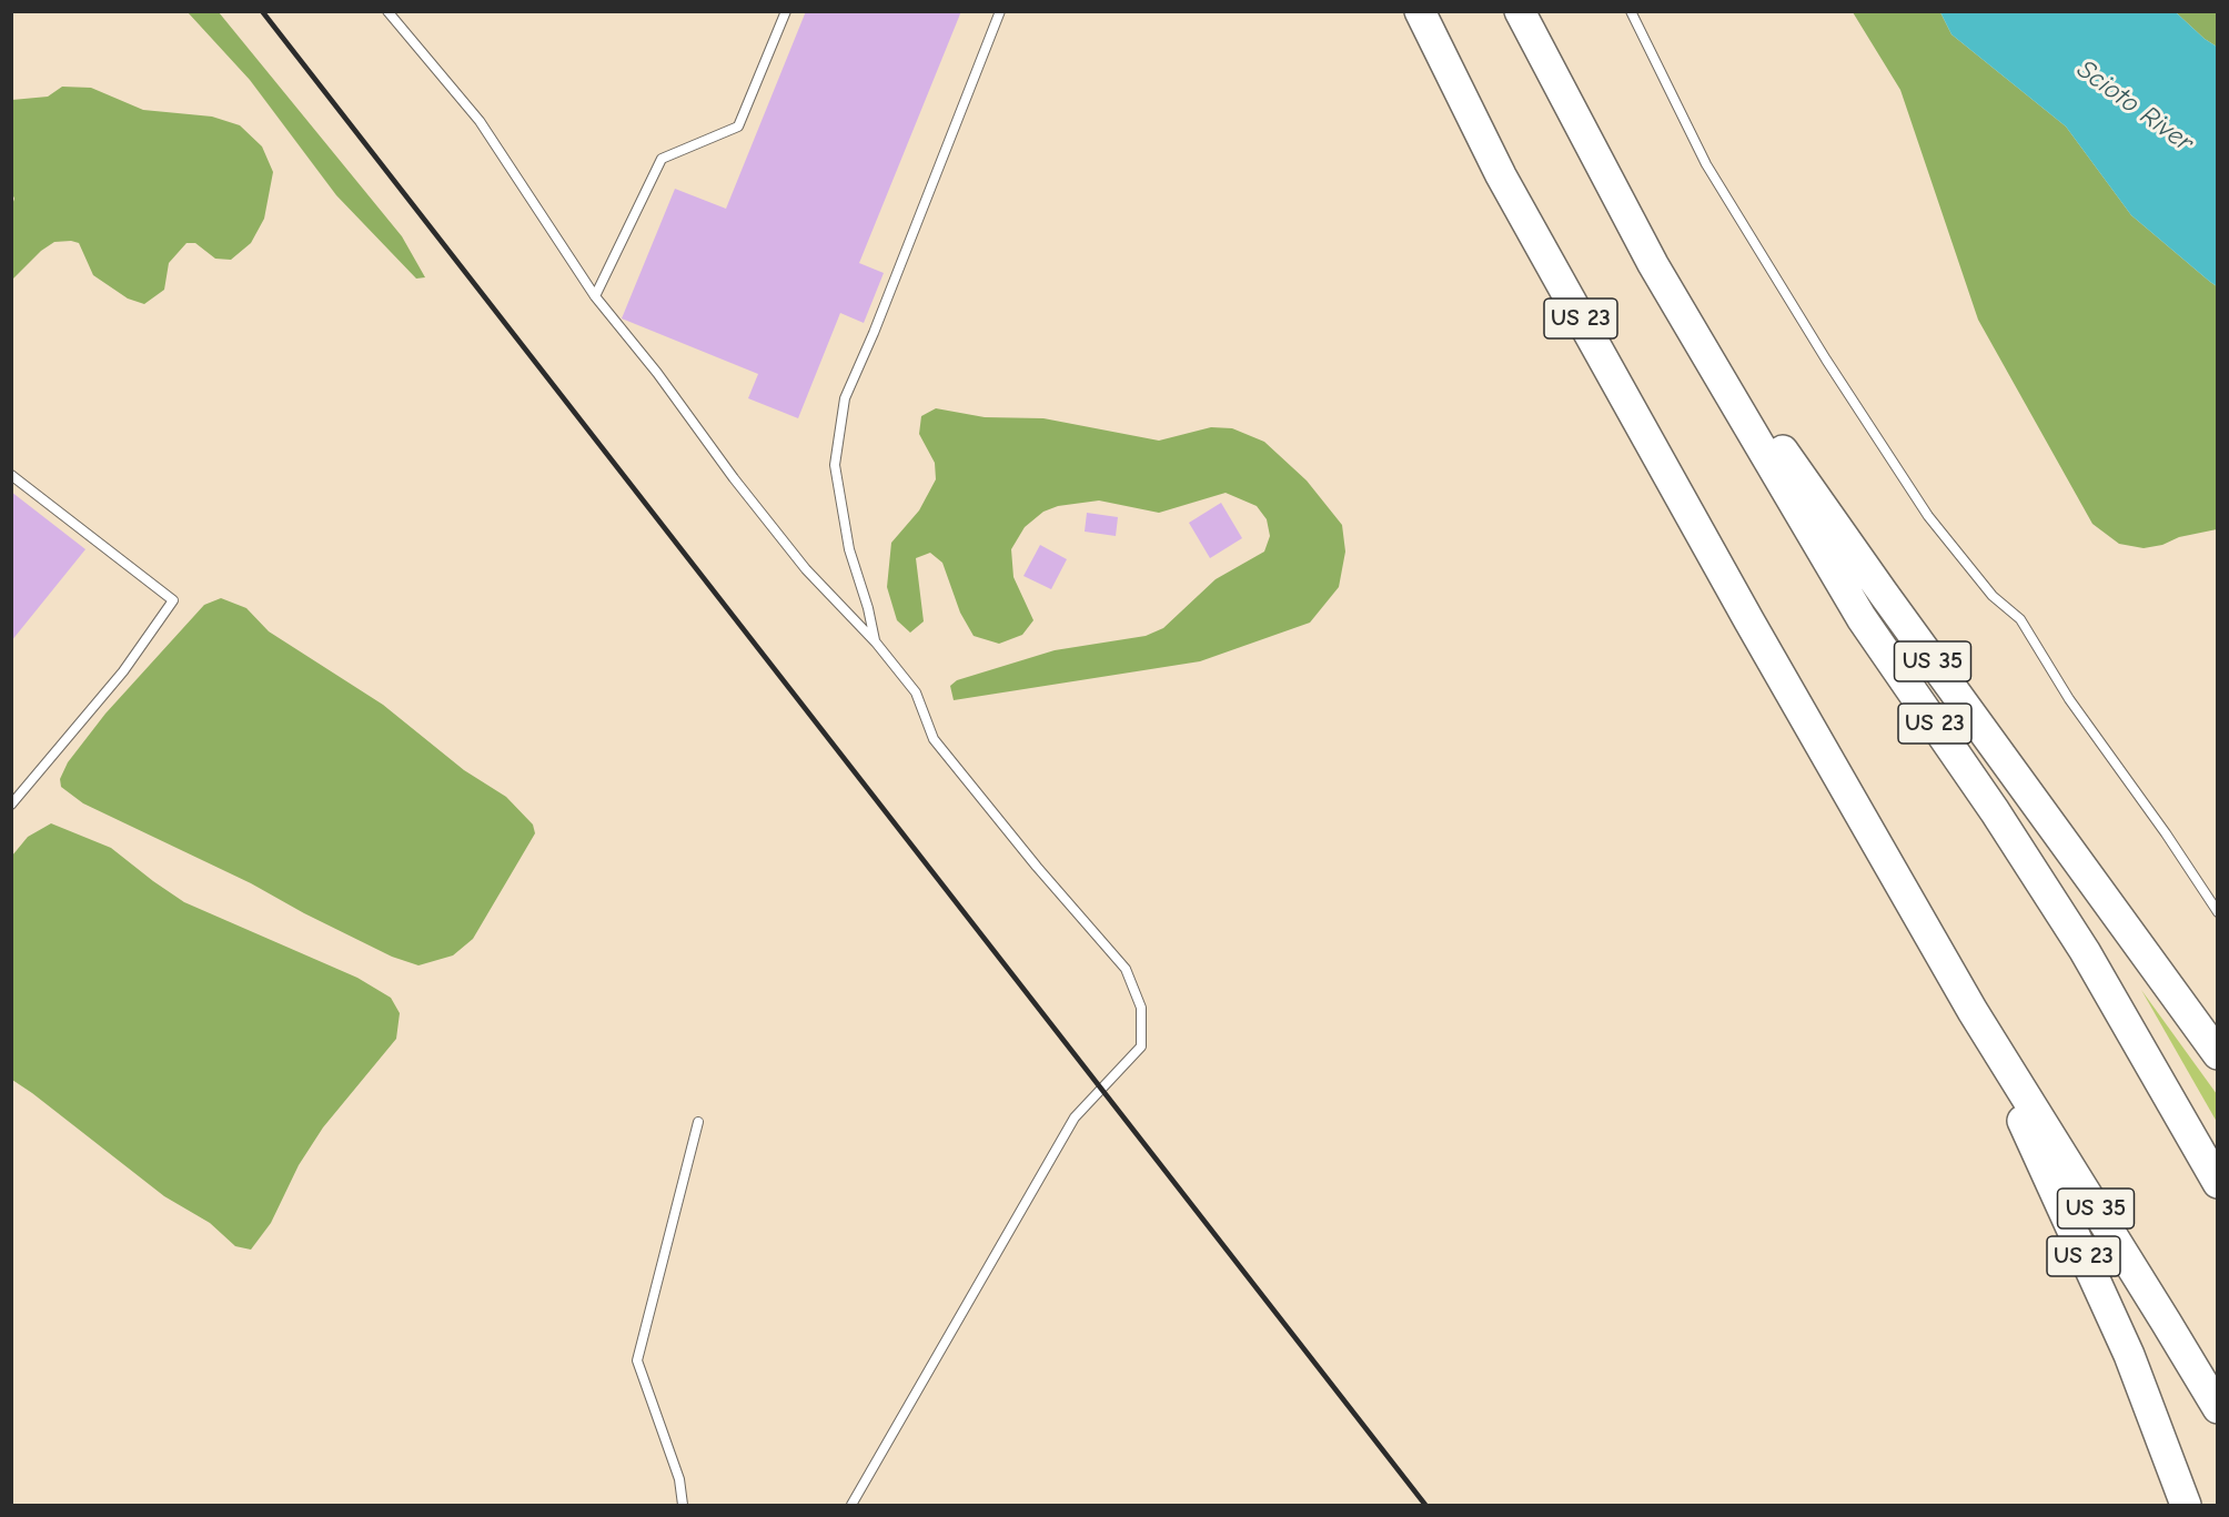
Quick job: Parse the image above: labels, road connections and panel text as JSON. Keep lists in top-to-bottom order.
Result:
{
  "streets": {
    "highway": ["US 23", "US 35"]
  },
  "crossings": [
    ["US 23", "US 35"]
  ],
  "water": ["Scioto River"]
}
